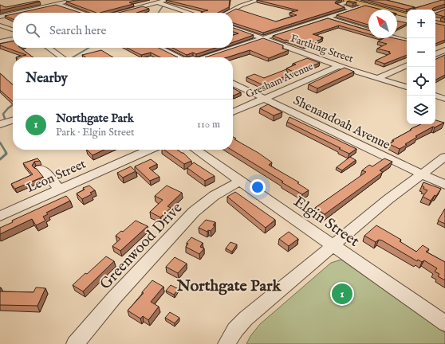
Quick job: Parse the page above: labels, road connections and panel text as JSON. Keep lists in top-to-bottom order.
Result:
{
  "streets": {
    "street": [
      "Farthing Street",
      "Gresham Avenue",
      "Shenandoah Avenue",
      "Leon Street",
      "Elgin Street",
      "Greenwood Drive"
    ]
  },
  "crossings": [
    ["Farthing Street", "Gresham Avenue"],
    ["Gresham Avenue", "Shenandoah Avenue"],
    ["Elgin Street", "Greenwood Drive"]
  ],
  "districts": ["Northgate Park"],
  "north": "top left",
  "page": {
    "map_buttons": ["+", "−"],
    "search": "Search here",
    "heading": "Nearby",
    "list": [
      {
        "mark": "1",
        "name": "Northgate Park",
        "note": "Park · Elgin Street",
        "value": "110 m"
      }
    ],
    "pins": "1"
  }
}
